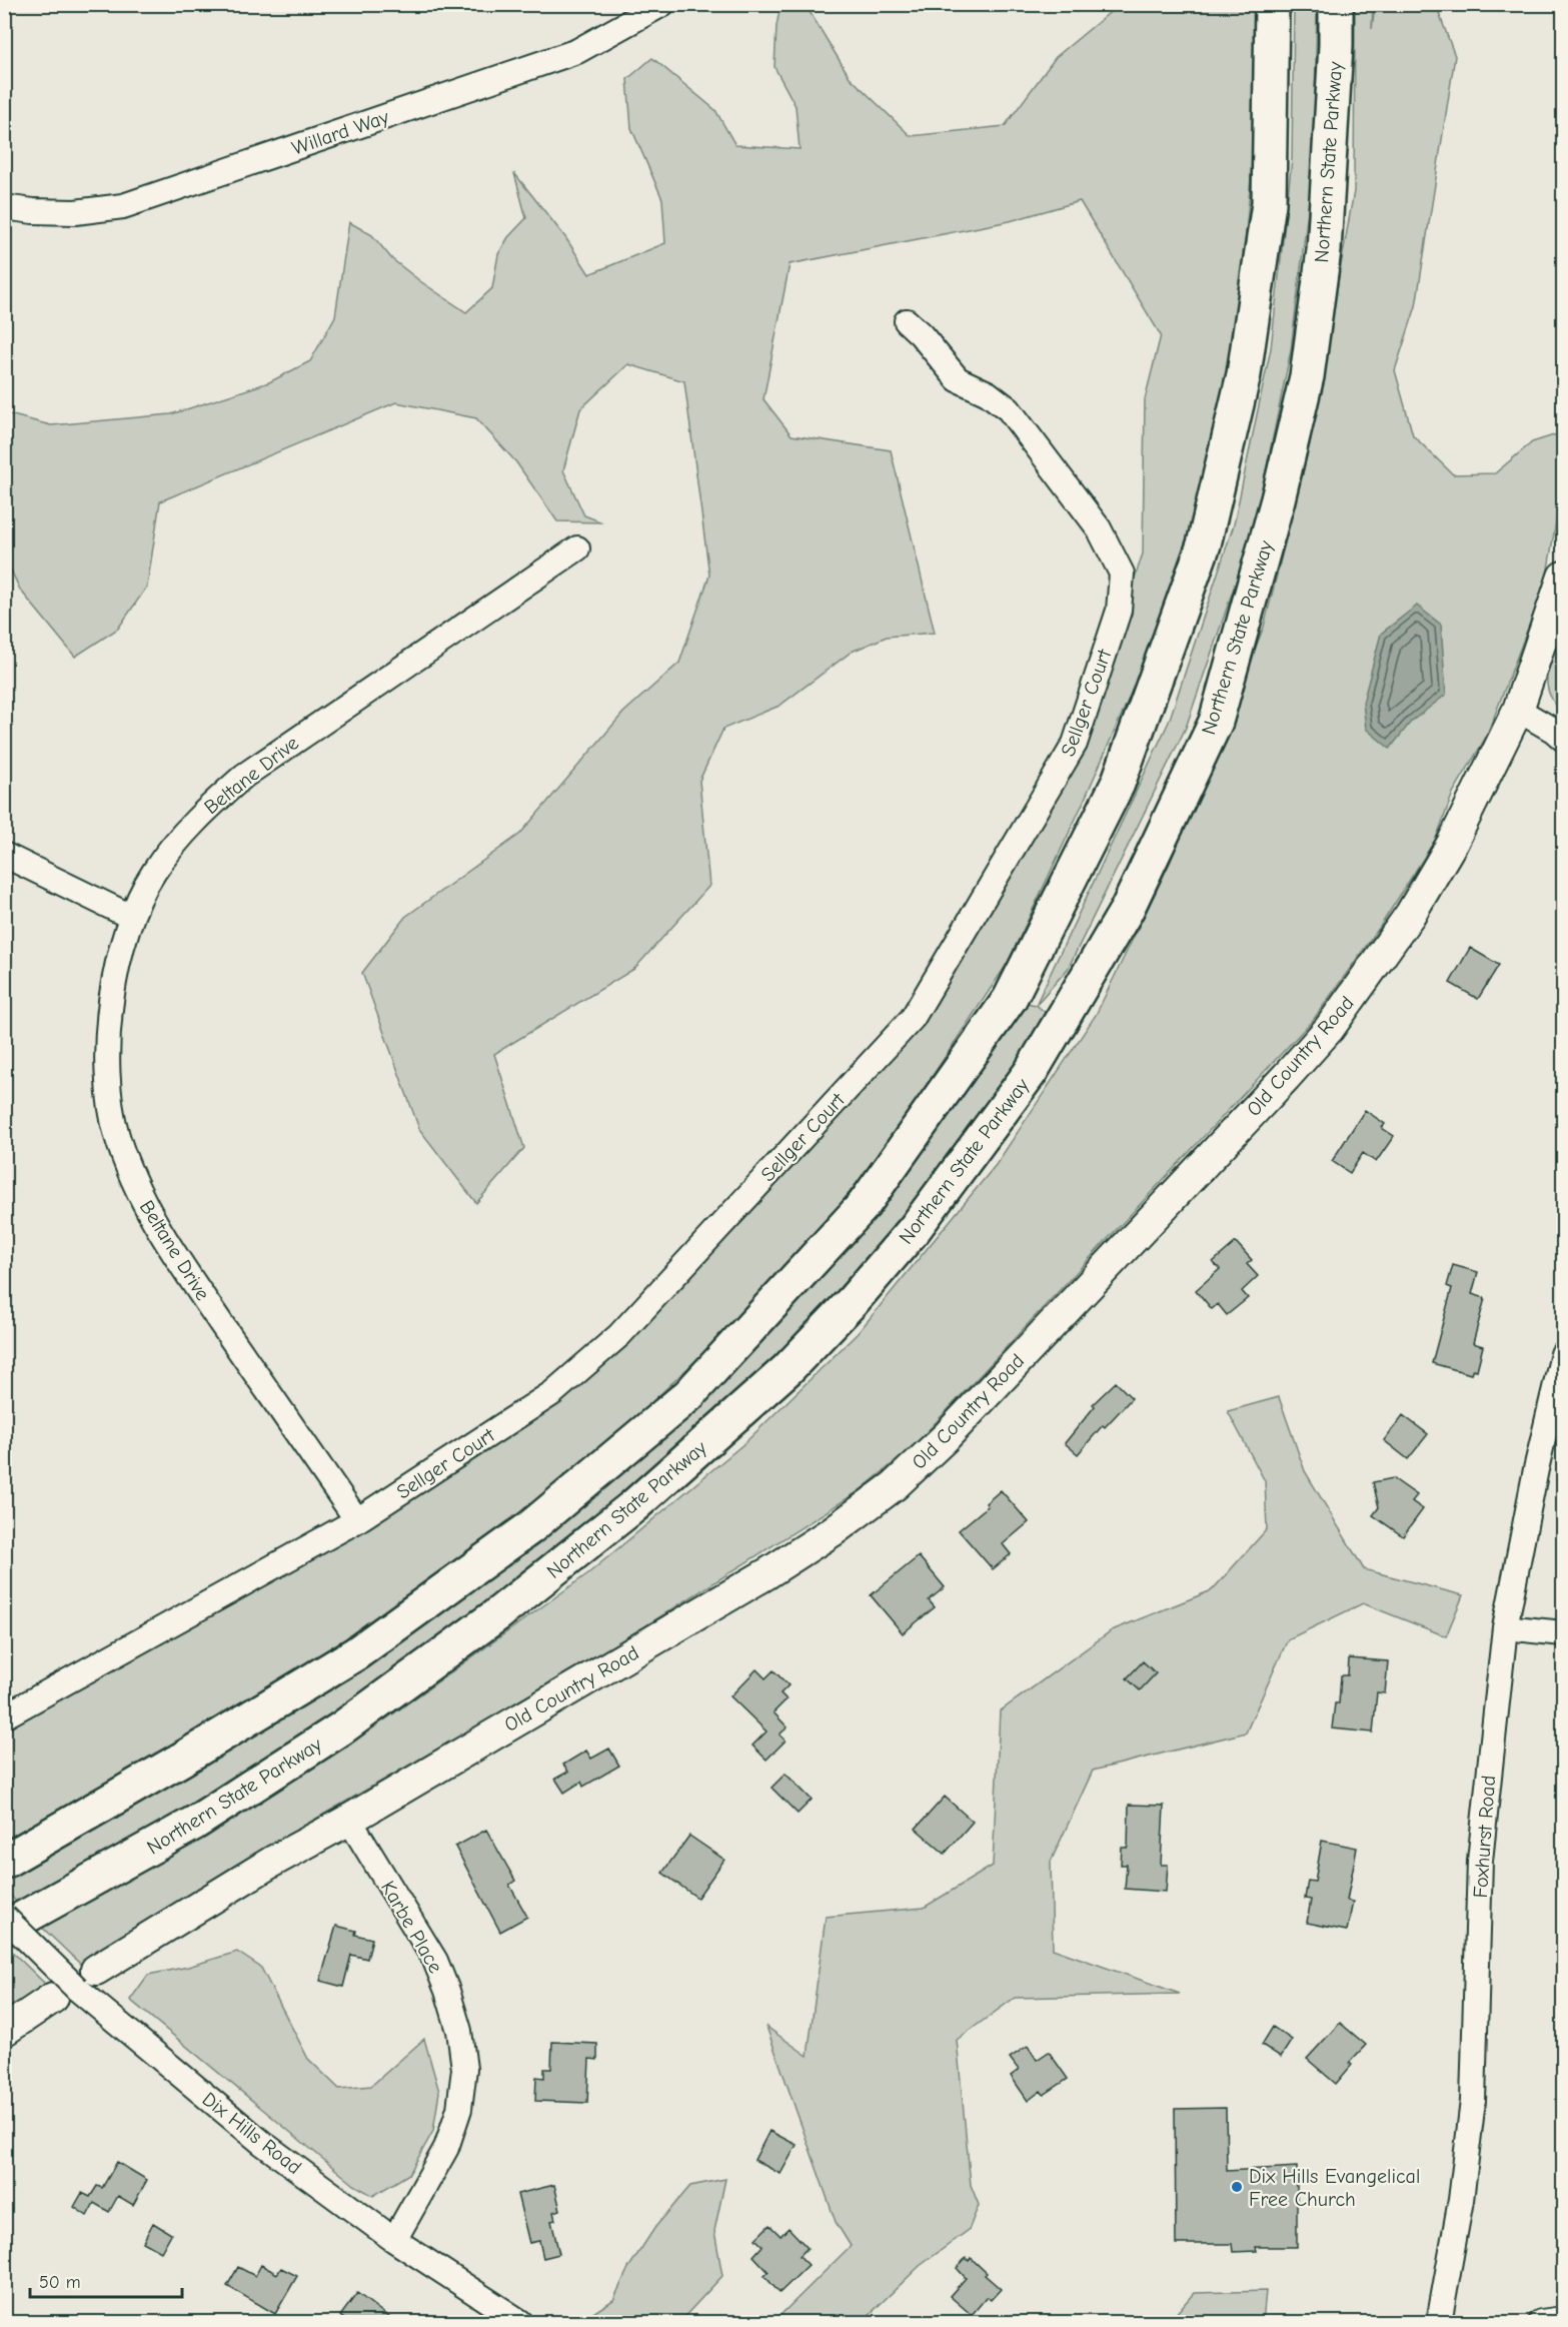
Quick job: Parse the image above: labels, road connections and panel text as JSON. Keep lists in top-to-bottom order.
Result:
{
  "streets": {
    "highway": ["Northern State Parkway"],
    "main road": ["Old Country Road"],
    "street": [
      "Willard Way",
      "Sellger Court",
      "Beltane Drive",
      "Foxhurst Road",
      "Karbe Place",
      "Dix Hills Road"
    ]
  },
  "crossings": [
    ["Sellger Court", "Beltane Drive"],
    ["Old Country Road", "Karbe Place"],
    ["Karbe Place", "Dix Hills Road"]
  ],
  "places": ["Dix Hills Evangelical Free Church"],
  "scale_bar": "50 m"
}
